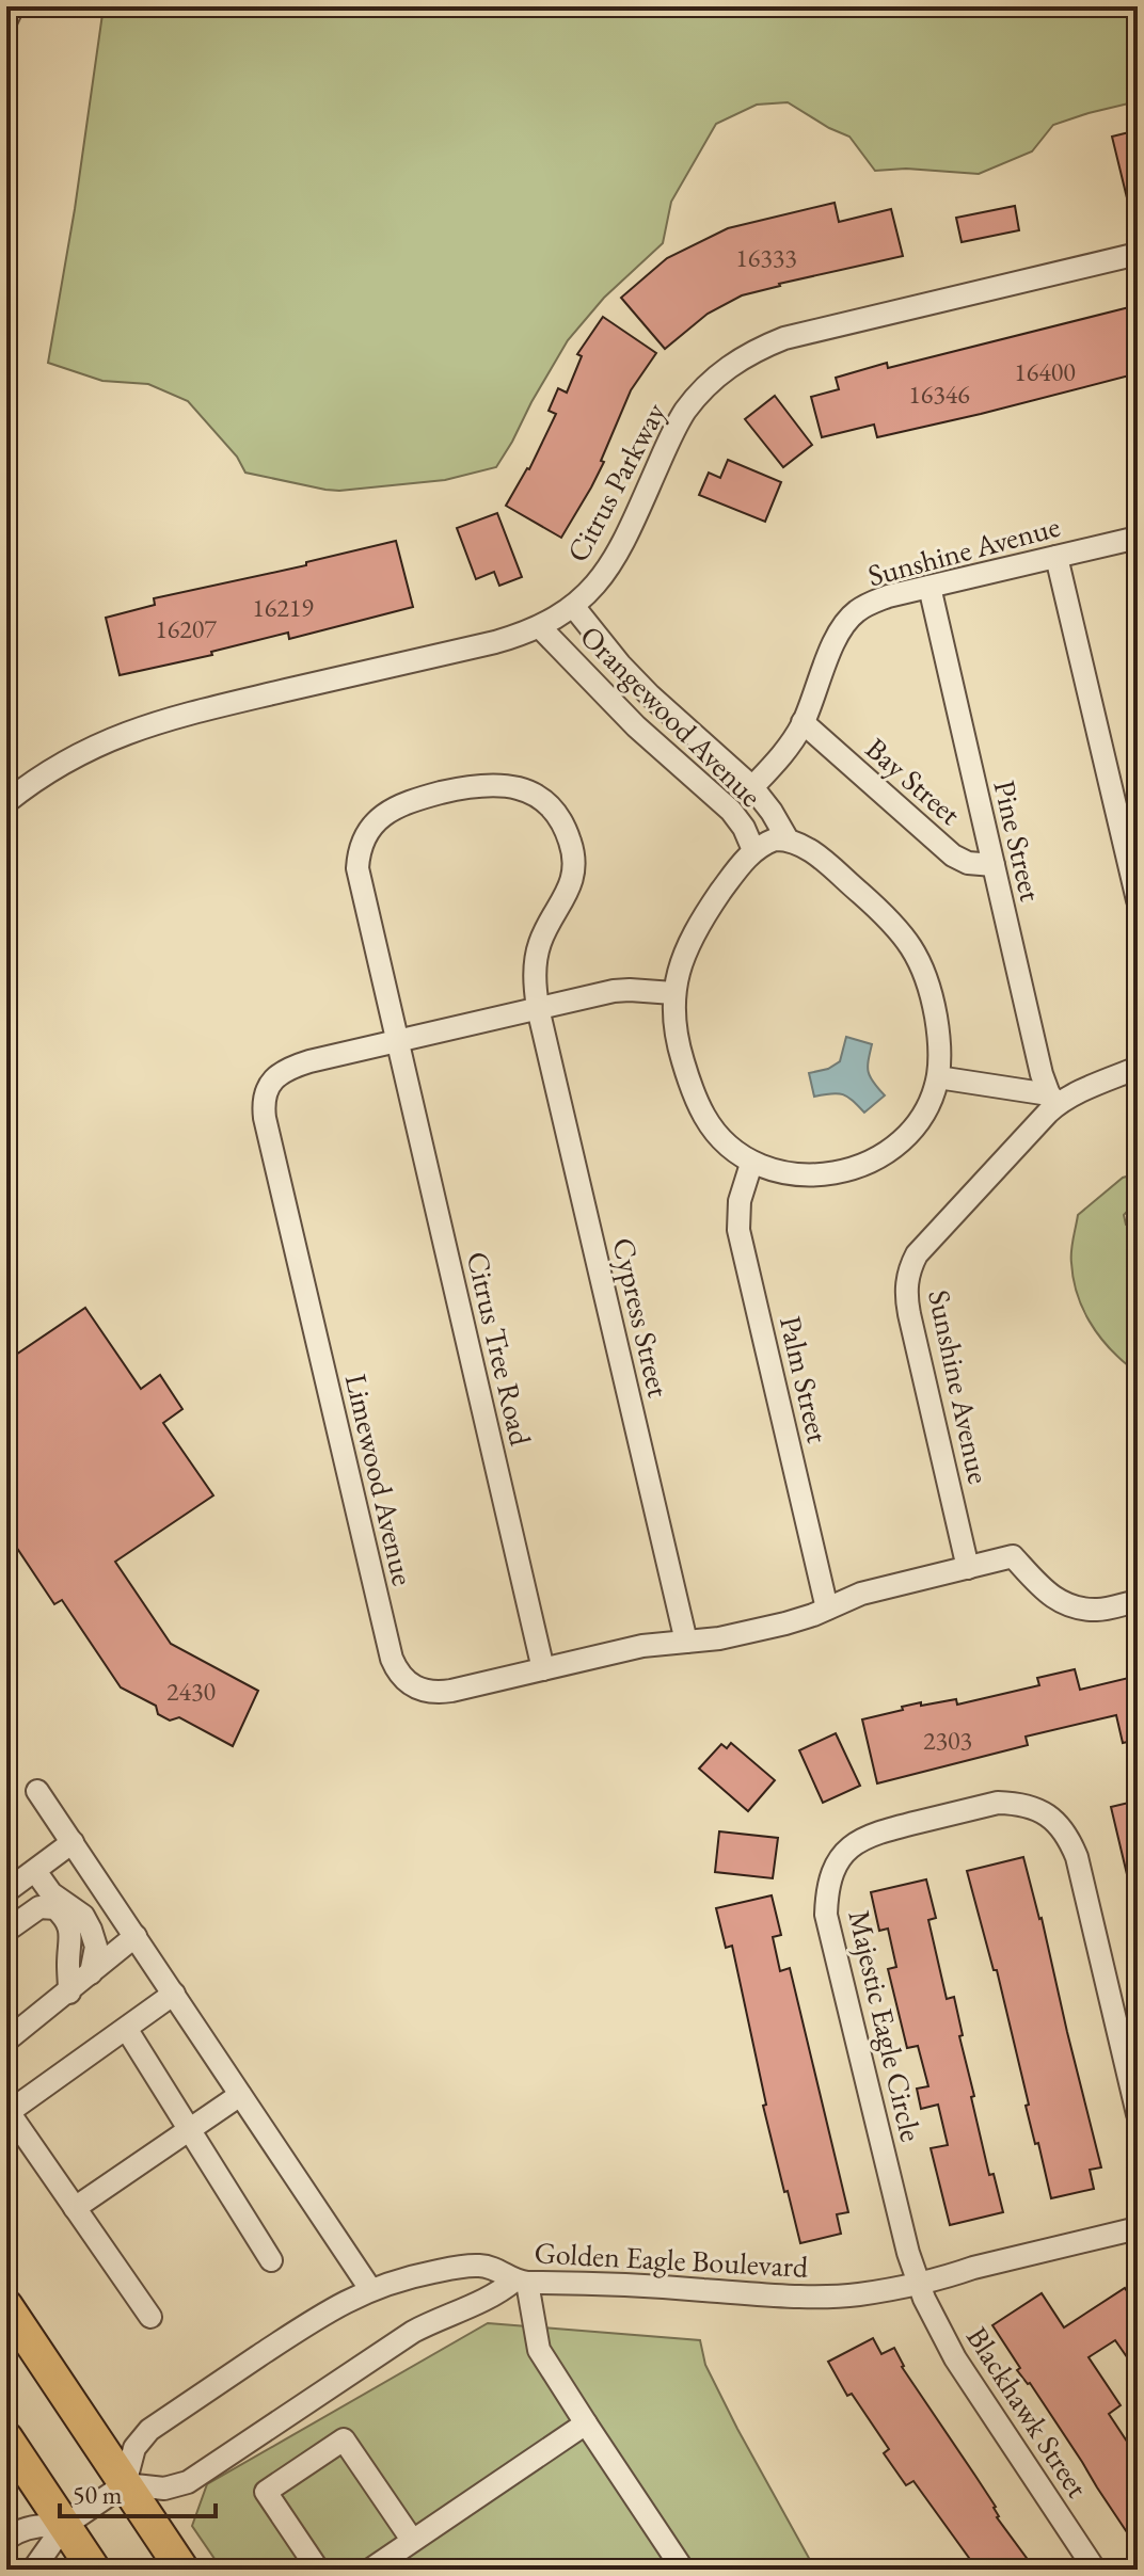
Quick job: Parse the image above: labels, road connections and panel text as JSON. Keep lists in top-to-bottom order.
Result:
{
  "streets": {
    "street": [
      "Citrus Parkway",
      "Sunshine Avenue",
      "Orangewood Avenue",
      "Bay Street",
      "Pine Street",
      "Cypress Street",
      "Citrus Tree Road",
      "Palm Street",
      "Limewood Avenue",
      "Majestic Eagle Circle",
      "Golden Eagle Boulevard",
      "Blackhawk Street"
    ]
  },
  "crossings": [
    ["Citrus Parkway", "Orangewood Avenue"],
    ["Sunshine Avenue", "Bay Street"],
    ["Sunshine Avenue", "Pine Street"],
    ["Sunshine Avenue", "Limewood Avenue"],
    ["Orangewood Avenue", "Palm Street"],
    ["Orangewood Avenue", "Limewood Avenue"],
    ["Bay Street", "Pine Street"],
    ["Cypress Street", "Citrus Tree Road"],
    ["Cypress Street", "Limewood Avenue"],
    ["Citrus Tree Road", "Limewood Avenue"],
    ["Palm Street", "Limewood Avenue"],
    ["Majestic Eagle Circle", "Golden Eagle Boulevard"],
    ["Majestic Eagle Circle", "Blackhawk Street"],
    ["Golden Eagle Boulevard", "Blackhawk Street"]
  ],
  "house_numbers": [
    "16333",
    "16400",
    "16346",
    "16219",
    "16207",
    "2430",
    "2303"
  ],
  "scale_bar": "50 m"
}
